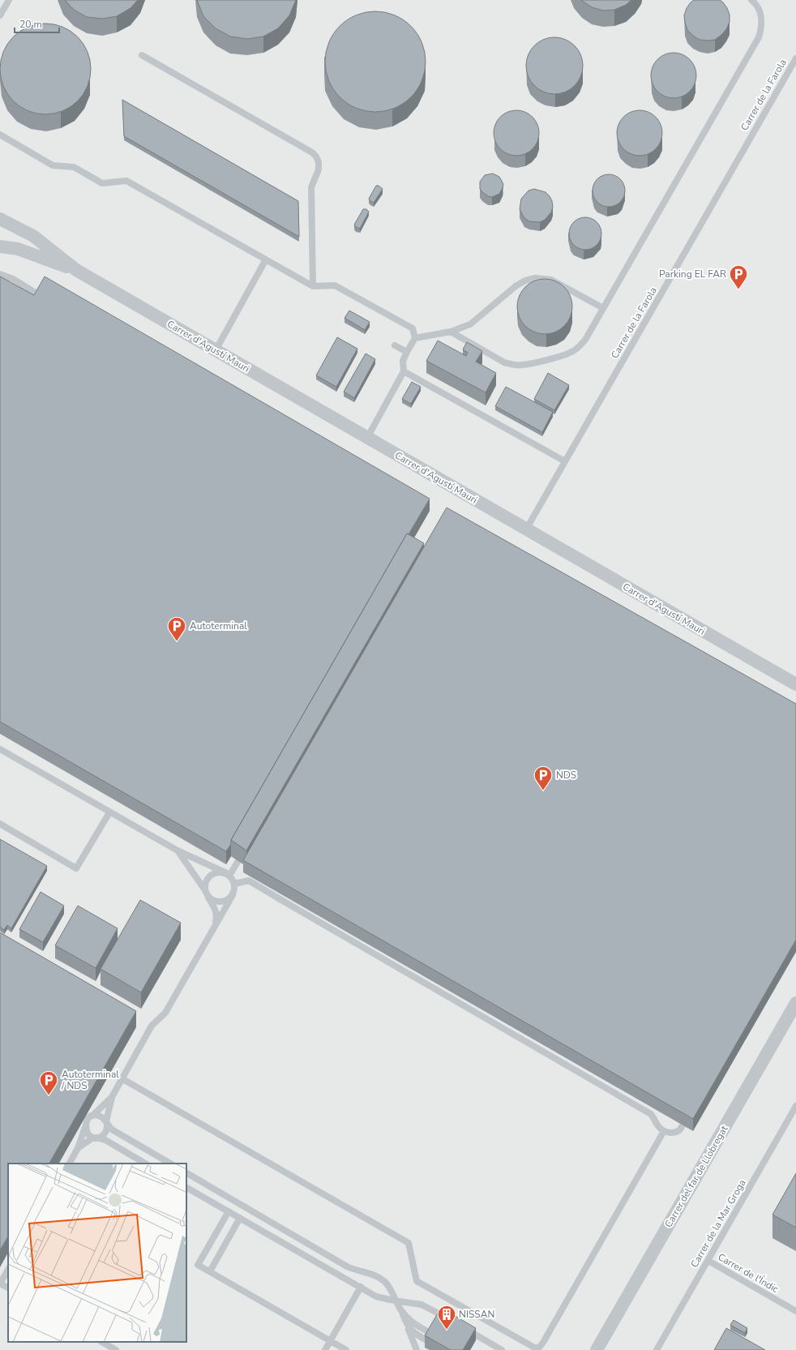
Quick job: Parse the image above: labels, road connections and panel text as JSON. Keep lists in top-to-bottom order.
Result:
{
  "streets": {
    "street": ["Carrer d'Agustí Mauri", "Carrer del far de Llobregat"],
    "lane": ["Carrer de la Farola", "Carrer de la Mar Groga", "Carrer de l'Índic"]
  },
  "crossings": [
    ["Carrer de la Farola", "Carrer d'Agustí Mauri"],
    ["Carrer de la Mar Groga", "Carrer de l'Índic"]
  ],
  "places": {
    "parking": [
      "Parking EL FAR",
      "Autoterminal",
      "NDS",
      "Autoterminal / NDS"
    ],
    "building": ["NISSAN"]
  },
  "scale_bar": "20 m"
}
